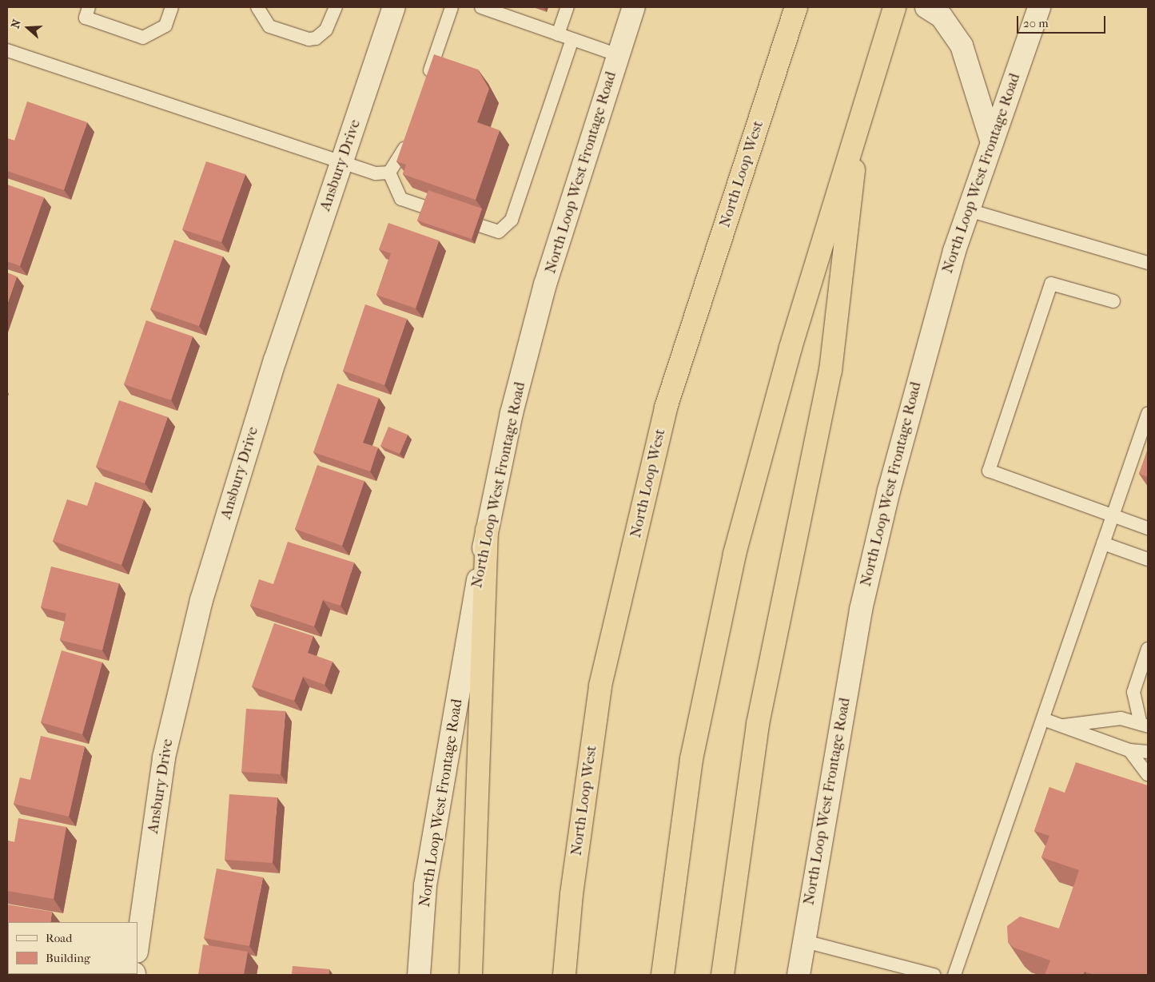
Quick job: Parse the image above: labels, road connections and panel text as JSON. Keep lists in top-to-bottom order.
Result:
{
  "streets": {
    "highway": ["North Loop West"],
    "main road": ["Ansbury Drive", "North Loop West Frontage Road"]
  },
  "legend": ["Road", "Building"],
  "scale_bar": "20 m",
  "north": "left"
}
